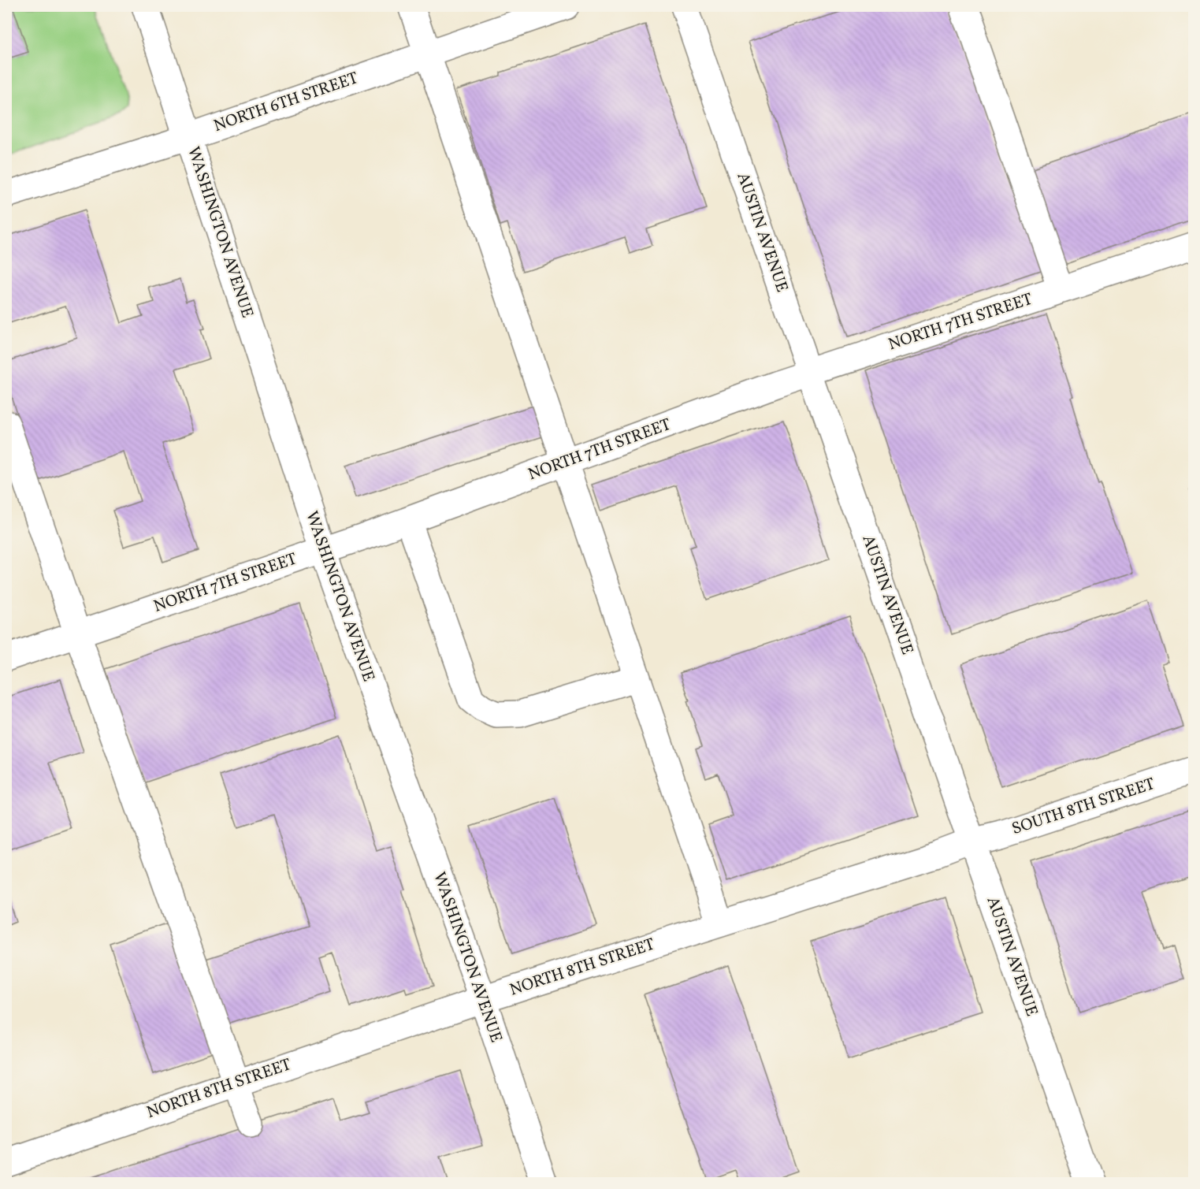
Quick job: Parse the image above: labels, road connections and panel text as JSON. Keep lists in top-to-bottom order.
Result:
{
  "streets": {
    "street": [
      "NORTH 6TH STREET",
      "WASHINGTON AVENUE",
      "AUSTIN AVENUE",
      "NORTH 7TH STREET",
      "SOUTH 8TH STREET",
      "NORTH 8TH STREET"
    ]
  },
  "crossings": [
    ["NORTH 6TH STREET", "WASHINGTON AVENUE"],
    ["WASHINGTON AVENUE", "NORTH 7TH STREET"],
    ["WASHINGTON AVENUE", "NORTH 8TH STREET"],
    ["AUSTIN AVENUE", "NORTH 7TH STREET"],
    ["AUSTIN AVENUE", "SOUTH 8TH STREET"],
    ["AUSTIN AVENUE", "NORTH 8TH STREET"],
    ["SOUTH 8TH STREET", "NORTH 8TH STREET"]
  ]
}
